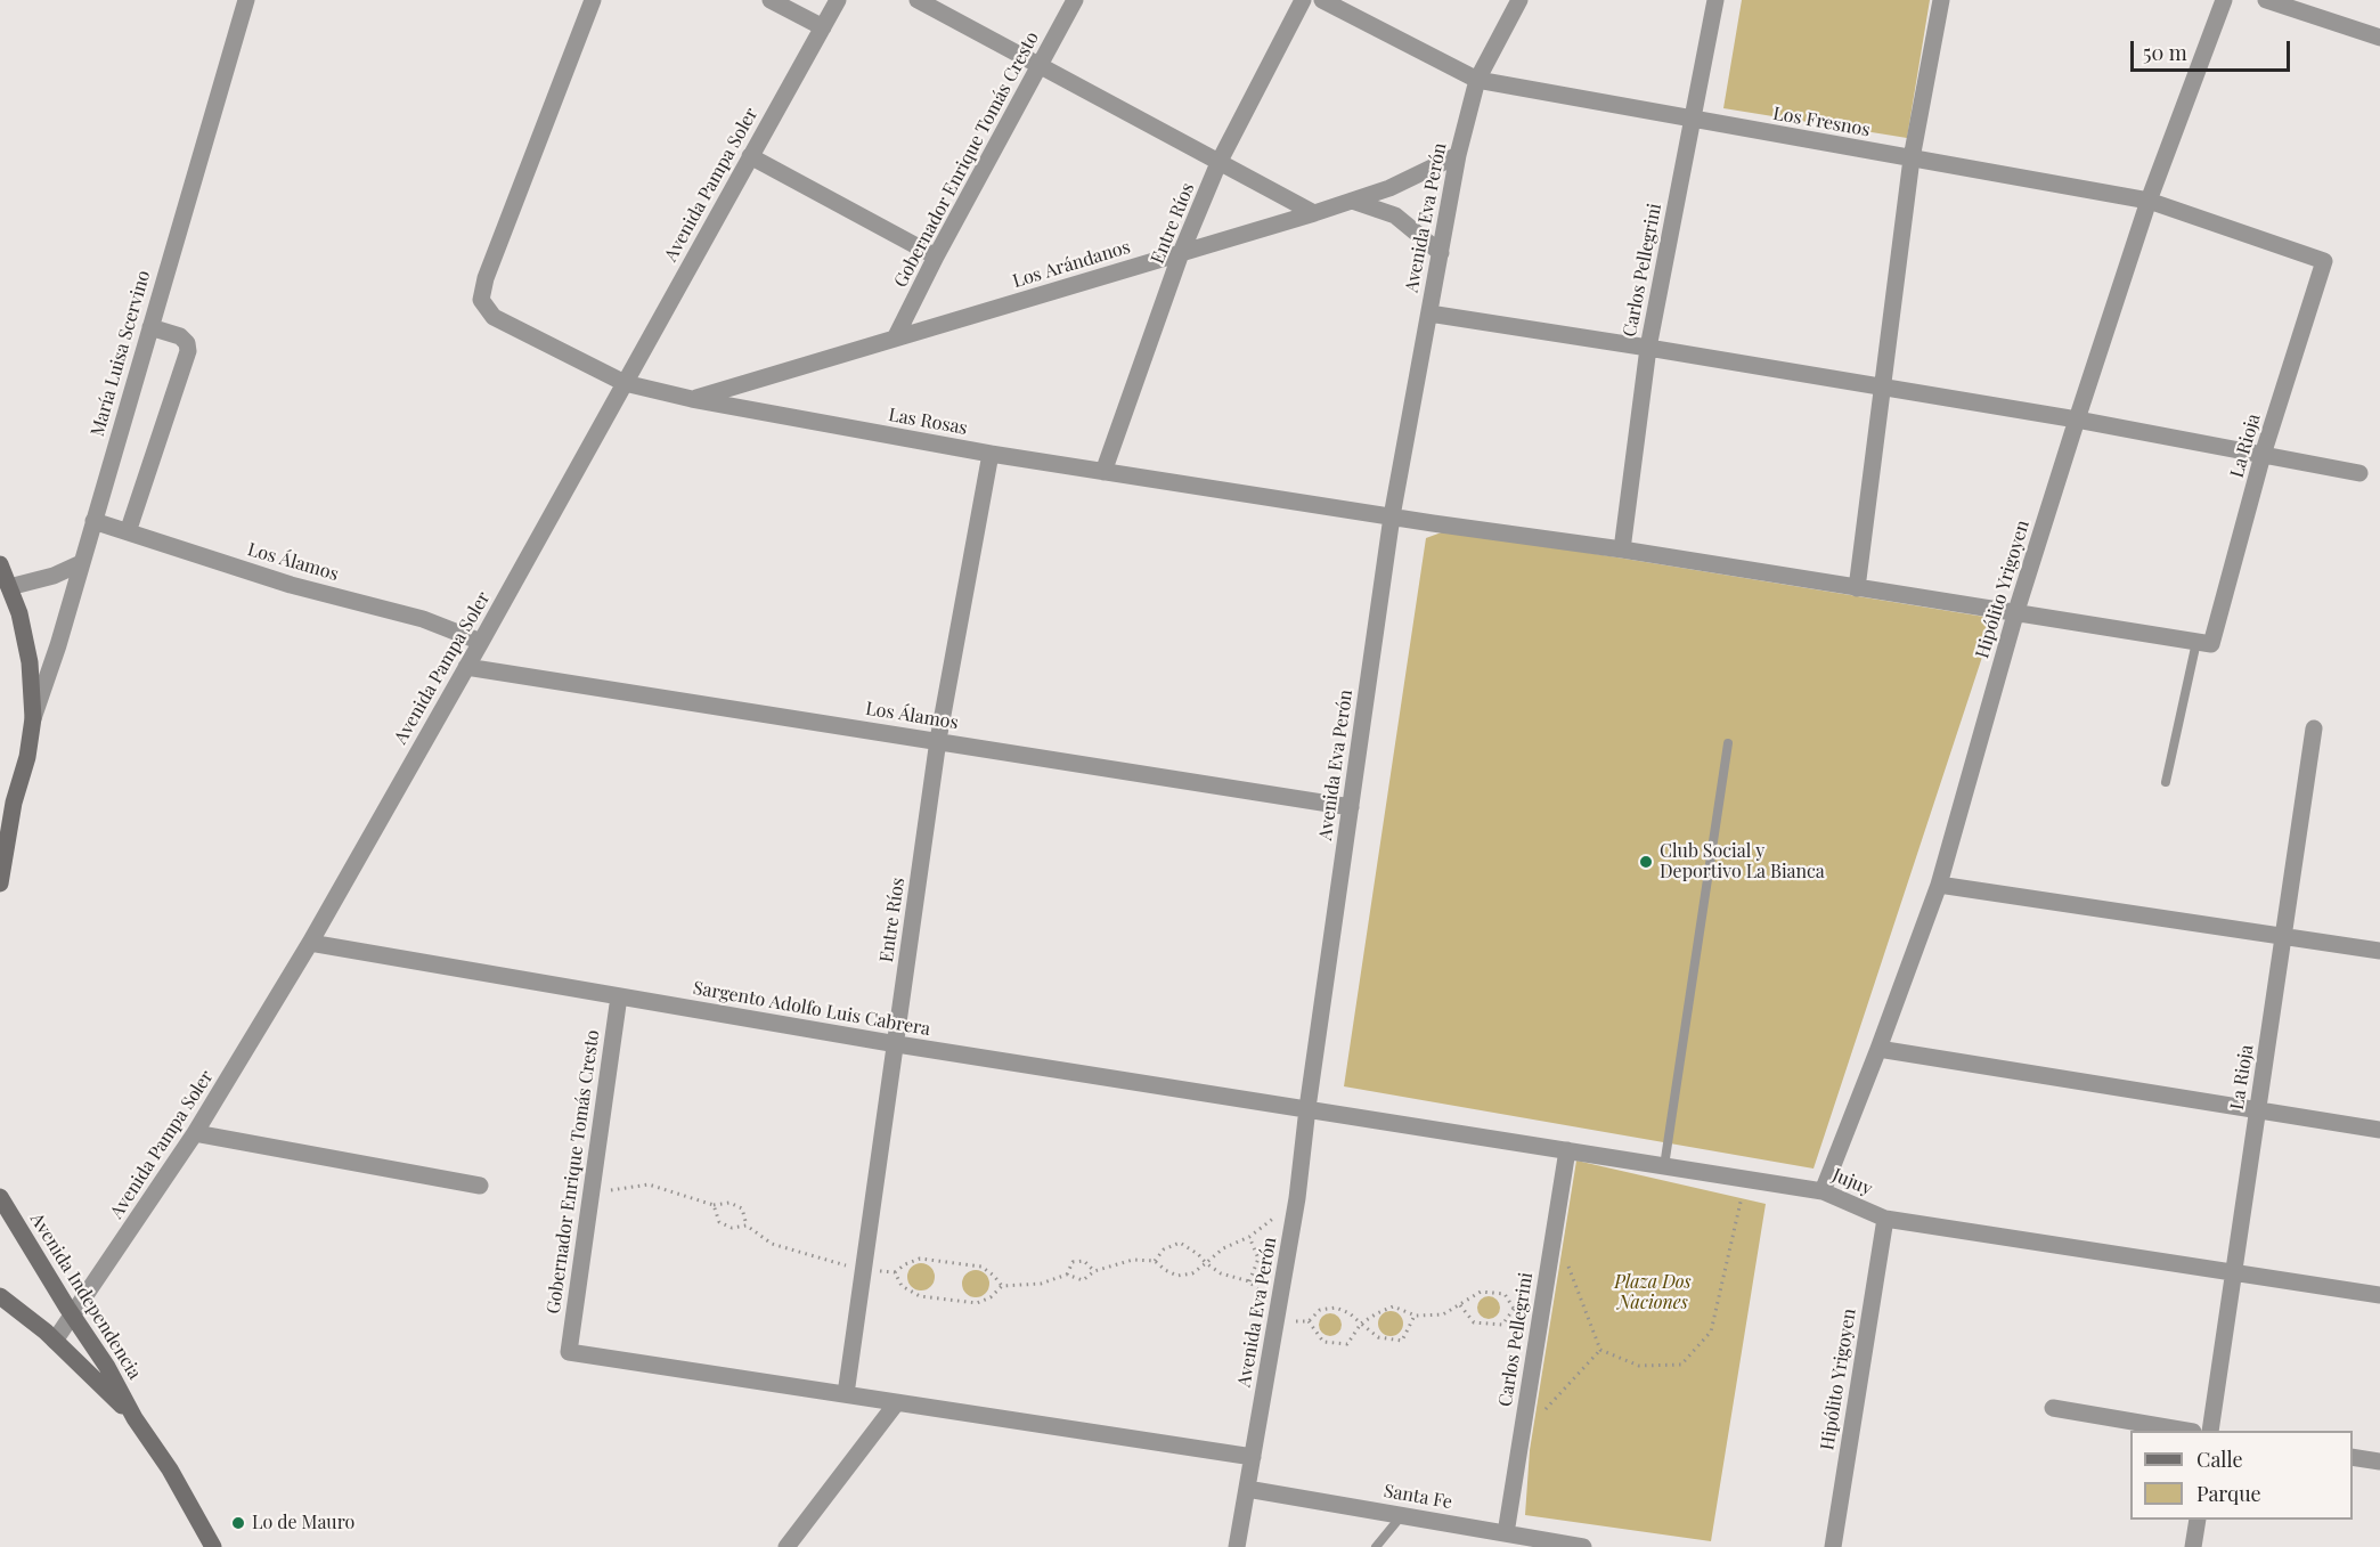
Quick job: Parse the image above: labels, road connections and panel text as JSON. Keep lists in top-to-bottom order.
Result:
{
  "streets": {
    "main road": ["Avenida Independencia"],
    "street": [
      "Los Fresnos",
      "Gobernador Enrique Tomás Cresto",
      "Avenida Pampa Soler",
      "Avenida Eva Perón",
      "Entre Ríos",
      "Los Arándanos",
      "Carlos Pellegrini",
      "María Luisa Scervino",
      "Las Rosas",
      "La Rioja",
      "Los Álamos",
      "Hipólito Yrigoyen",
      "Sargento Adolfo Luis Cabrera",
      "Jujuy",
      "Santa Fe"
    ]
  },
  "crossings": [
    ["Los Fresnos", "Avenida Eva Perón"],
    ["Los Fresnos", "Carlos Pellegrini"],
    ["Los Fresnos", "La Rioja"],
    ["Los Fresnos", "Hipólito Yrigoyen"],
    ["Gobernador Enrique Tomás Cresto", "Entre Ríos"],
    ["Gobernador Enrique Tomás Cresto", "Los Arándanos"],
    ["Gobernador Enrique Tomás Cresto", "Sargento Adolfo Luis Cabrera"],
    ["Avenida Pampa Soler", "Las Rosas"],
    ["Avenida Pampa Soler", "Los Álamos"],
    ["Avenida Pampa Soler", "Sargento Adolfo Luis Cabrera"],
    ["Avenida Pampa Soler", "Avenida Independencia"],
    ["Avenida Eva Perón", "Los Arándanos"],
    ["Avenida Eva Perón", "Las Rosas"],
    ["Avenida Eva Perón", "Los Álamos"],
    ["Avenida Eva Perón", "Sargento Adolfo Luis Cabrera"],
    ["Avenida Eva Perón", "Jujuy"],
    ["Avenida Eva Perón", "Santa Fe"],
    ["Entre Ríos", "Los Arándanos"],
    ["Entre Ríos", "Las Rosas"],
    ["Entre Ríos", "Los Álamos"],
    ["Entre Ríos", "Sargento Adolfo Luis Cabrera"],
    ["Los Arándanos", "Las Rosas"],
    ["Carlos Pellegrini", "Las Rosas"],
    ["Carlos Pellegrini", "Jujuy"],
    ["Carlos Pellegrini", "Santa Fe"],
    ["María Luisa Scervino", "Los Álamos"],
    ["Las Rosas", "La Rioja"],
    ["Las Rosas", "Hipólito Yrigoyen"],
    ["La Rioja", "Jujuy"],
    ["Hipólito Yrigoyen", "Jujuy"],
    ["Sargento Adolfo Luis Cabrera", "Jujuy"]
  ],
  "parks": ["Plaza Dos Naciones"],
  "places": ["Club Social y Deportivo La Bianca", "Lo de Mauro"],
  "legend": ["Calle", "Parque"],
  "scale_bar": "50 m"
}
